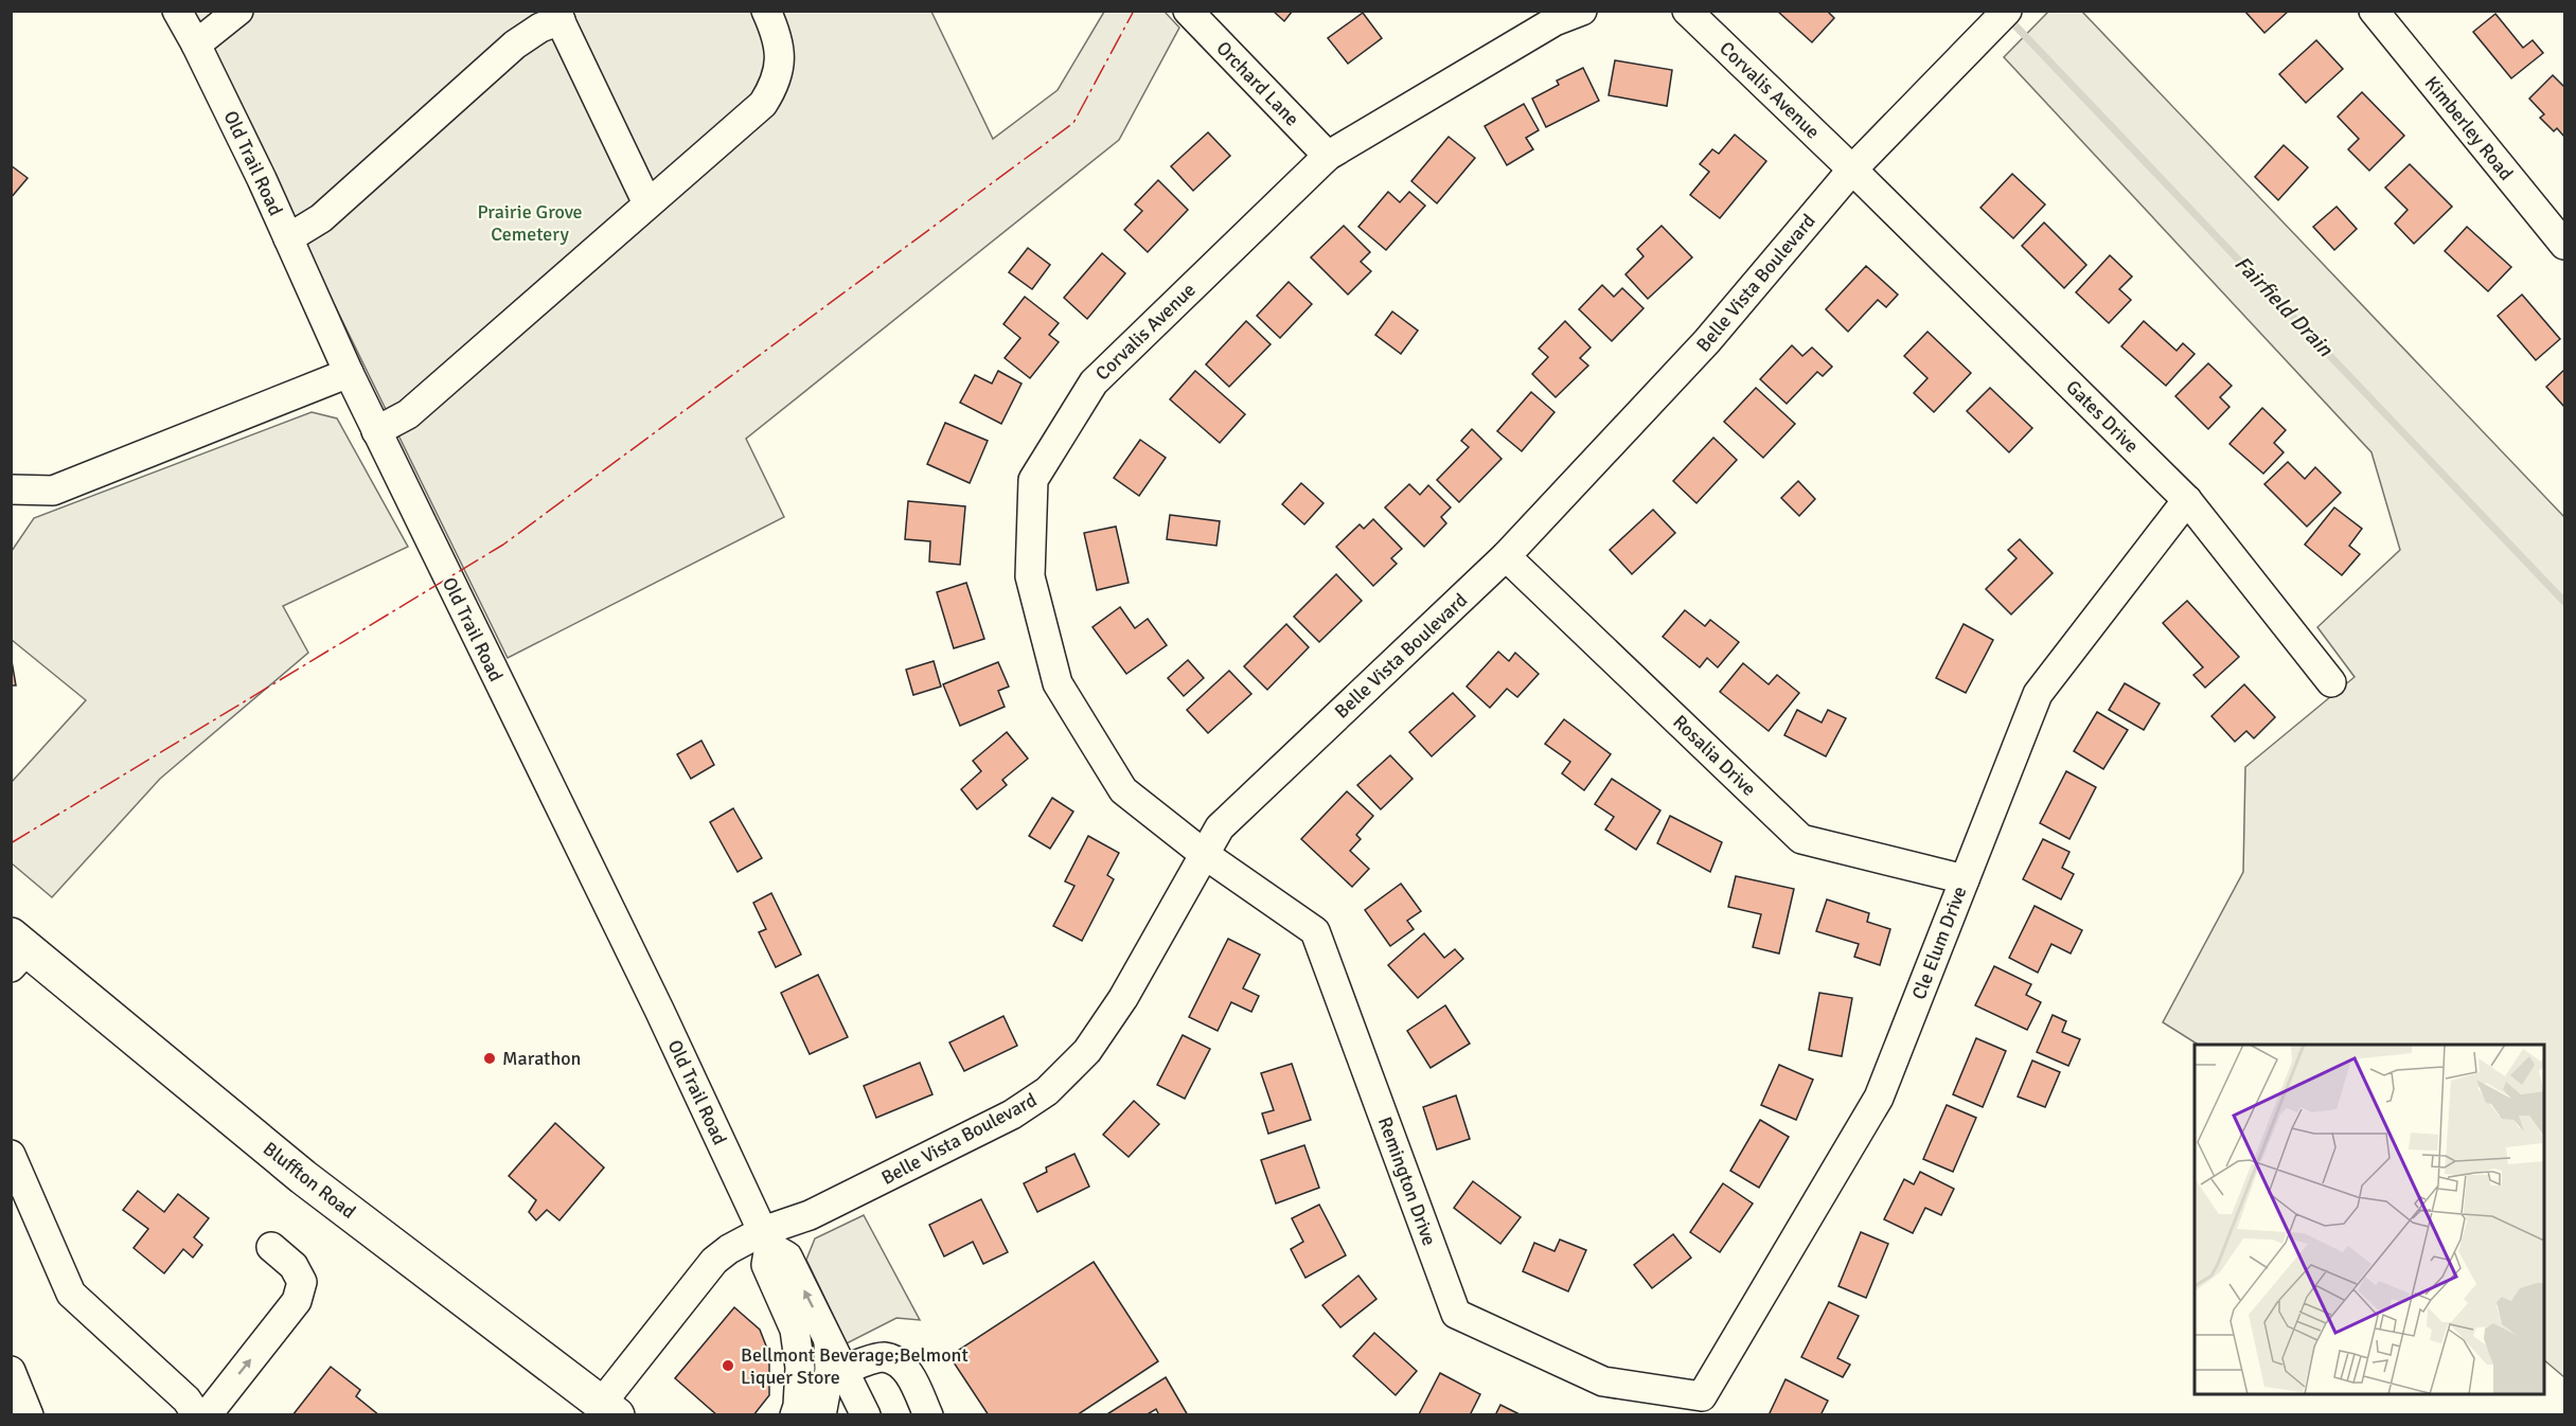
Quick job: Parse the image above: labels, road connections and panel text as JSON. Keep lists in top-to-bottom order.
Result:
{
  "streets": {
    "main road": ["Bluffton Road"],
    "street": [
      "Orchard Lane",
      "Corvalis Avenue",
      "Kimberley Road",
      "Old Trail Road",
      "Belle Vista Boulevard",
      "Gates Drive",
      "Rosalia Drive",
      "Cle Elum Drive",
      "Remington Drive"
    ]
  },
  "crossings": [
    ["Orchard Lane", "Corvalis Avenue"],
    ["Corvalis Avenue", "Belle Vista Boulevard"],
    ["Corvalis Avenue", "Gates Drive"],
    ["Corvalis Avenue", "Remington Drive"],
    ["Old Trail Road", "Belle Vista Boulevard"],
    ["Belle Vista Boulevard", "Gates Drive"],
    ["Belle Vista Boulevard", "Rosalia Drive"],
    ["Belle Vista Boulevard", "Bluffton Road"],
    ["Belle Vista Boulevard", "Remington Drive"],
    ["Gates Drive", "Cle Elum Drive"],
    ["Rosalia Drive", "Cle Elum Drive"],
    ["Cle Elum Drive", "Remington Drive"]
  ],
  "water": ["Fairfield Drain"],
  "parks": ["Prairie Grove Cemetery"],
  "places": ["Marathon", "Bellmont Beverage;Belmont Liquer Store"]
}
